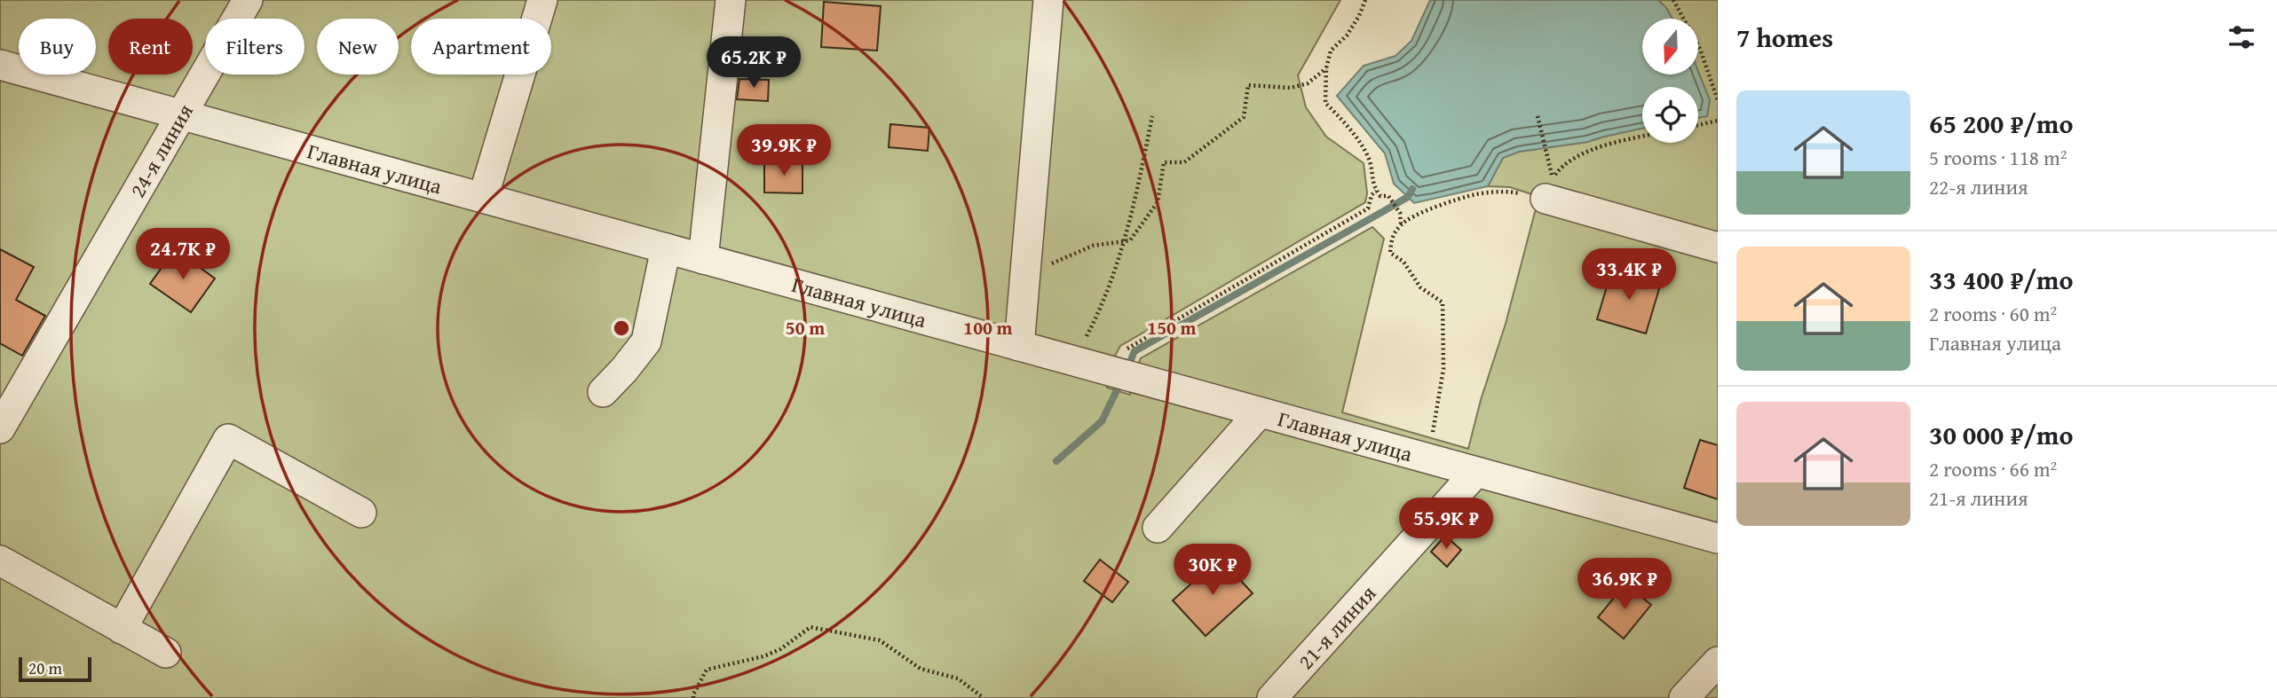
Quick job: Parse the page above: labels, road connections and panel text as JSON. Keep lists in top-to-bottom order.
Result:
{
  "streets": {
    "street": ["24-я линия", "Главная улица", "21-я линия"]
  },
  "crossings": [
    ["24-я линия", "Главная улица"],
    ["Главная улица", "21-я линия"]
  ],
  "scale_bar": "20 m",
  "north": "bottom",
  "page": {
    "heading": "7 homes",
    "chip": [
      "Buy",
      "Rent",
      "Filters",
      "New",
      "Apartment"
    ],
    "price": [
      "65.2K ₽",
      "39.9K ₽",
      "24.7K ₽",
      "33.4K ₽",
      "55.9K ₽",
      "30K ₽",
      "36.9K ₽"
    ],
    "list": [
      {
        "name": "65 200 ₽/mo",
        "note": "5 rooms · 118 m² · 22-я линия"
      },
      {
        "name": "33 400 ₽/mo",
        "note": "2 rooms · 60 m² · Главная улица"
      },
      {
        "name": "30 000 ₽/mo",
        "note": "2 rooms · 66 m² · 21-я линия"
      }
    ],
    "scale": "20 m"
  },
  "rings": ["50 m", "100 m", "150 m"]
}
